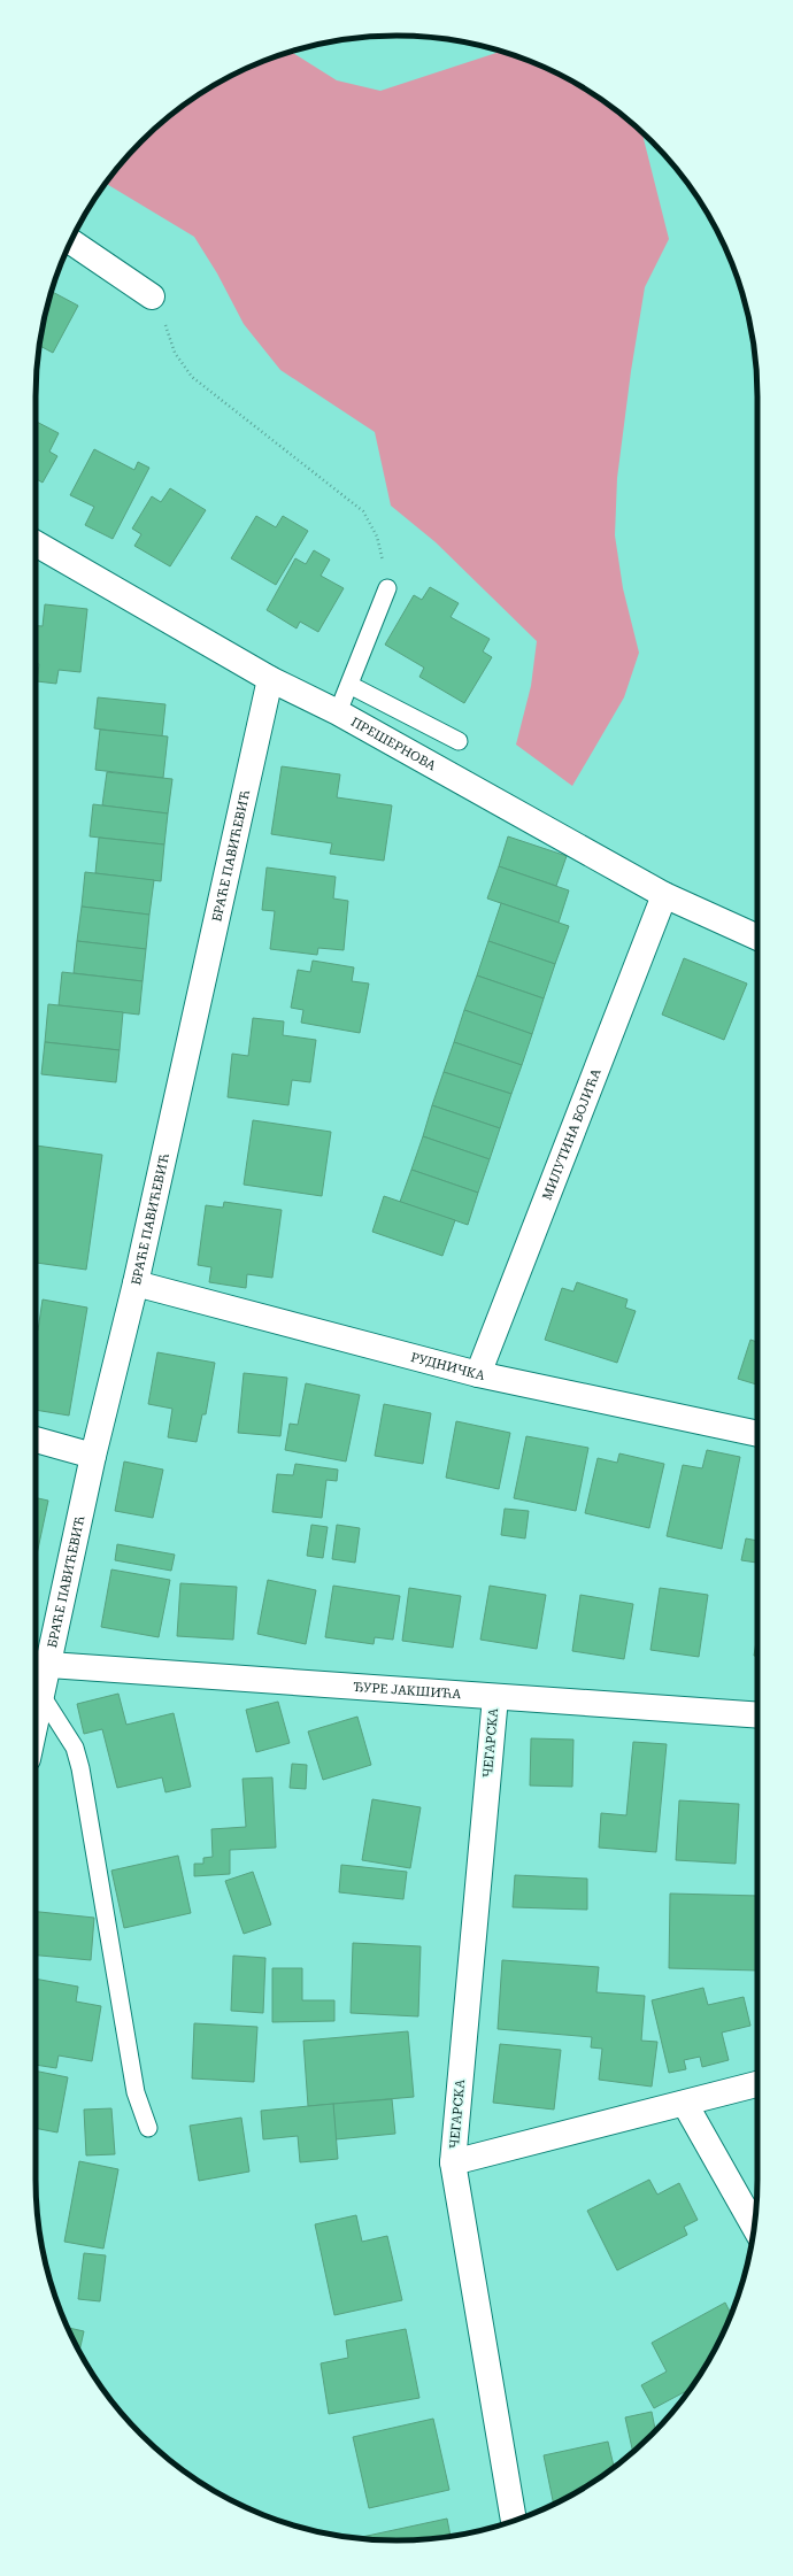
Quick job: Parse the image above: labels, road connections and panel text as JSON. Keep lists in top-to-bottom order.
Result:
{
  "streets": {
    "street": [
      "ПРЕШЕРНОВА",
      "БРАЋЕ ПАВИЋЕВИЋ",
      "МИЛУТИНА БОЈИЋА",
      "РУДНИЧКА",
      "ЂУРЕ ЈАКШИЋА",
      "ЧЕГАРСКА"
    ]
  },
  "crossings": [
    ["ПРЕШЕРНОВА", "БРАЋЕ ПАВИЋЕВИЋ"],
    ["ПРЕШЕРНОВА", "МИЛУТИНА БОЈИЋА"],
    ["БРАЋЕ ПАВИЋЕВИЋ", "РУДНИЧКА"],
    ["БРАЋЕ ПАВИЋЕВИЋ", "ЂУРЕ ЈАКШИЋА"],
    ["МИЛУТИНА БОЈИЋА", "РУДНИЧКА"],
    ["ЂУРЕ ЈАКШИЋА", "ЧЕГАРСКА"]
  ]
}
